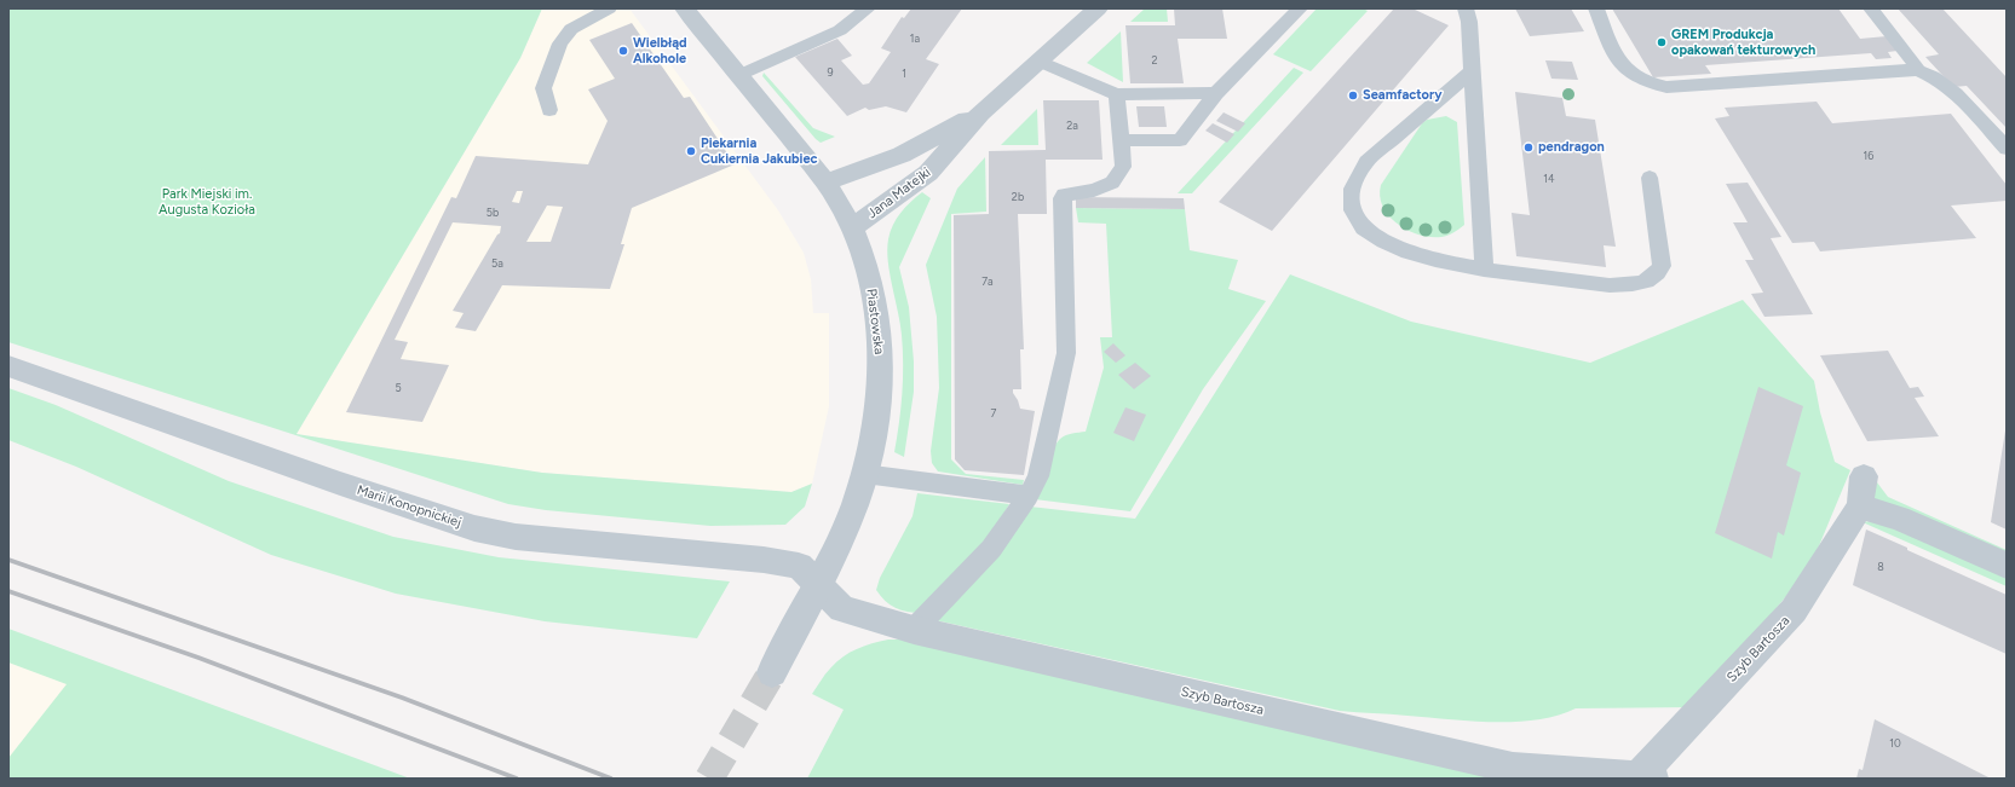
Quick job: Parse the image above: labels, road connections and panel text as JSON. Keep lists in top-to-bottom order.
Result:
{
  "streets": {
    "street": [
      "Jana Matejki",
      "Piastowska",
      "Marii Konopnickiej",
      "Szyb Bartosza"
    ]
  },
  "crossings": [
    ["Jana Matejki", "Piastowska"],
    ["Piastowska", "Marii Konopnickiej"],
    ["Piastowska", "Szyb Bartosza"],
    ["Marii Konopnickiej", "Szyb Bartosza"]
  ],
  "parks": ["Park Miejski im. Augusta Kozioła"],
  "places": [
    "GREM Produkcja opakowań tekturowych",
    "Wielbłąd Alkohole",
    "Seamfactory",
    "pendragon",
    "Piekarnia Cukiernia Jakubiec"
  ],
  "house_numbers": [
    "1a",
    "2",
    "9",
    "1",
    "2a",
    "16",
    "14",
    "2b",
    "5b",
    "5a",
    "7a",
    "5",
    "7",
    "8",
    "10"
  ]
}
